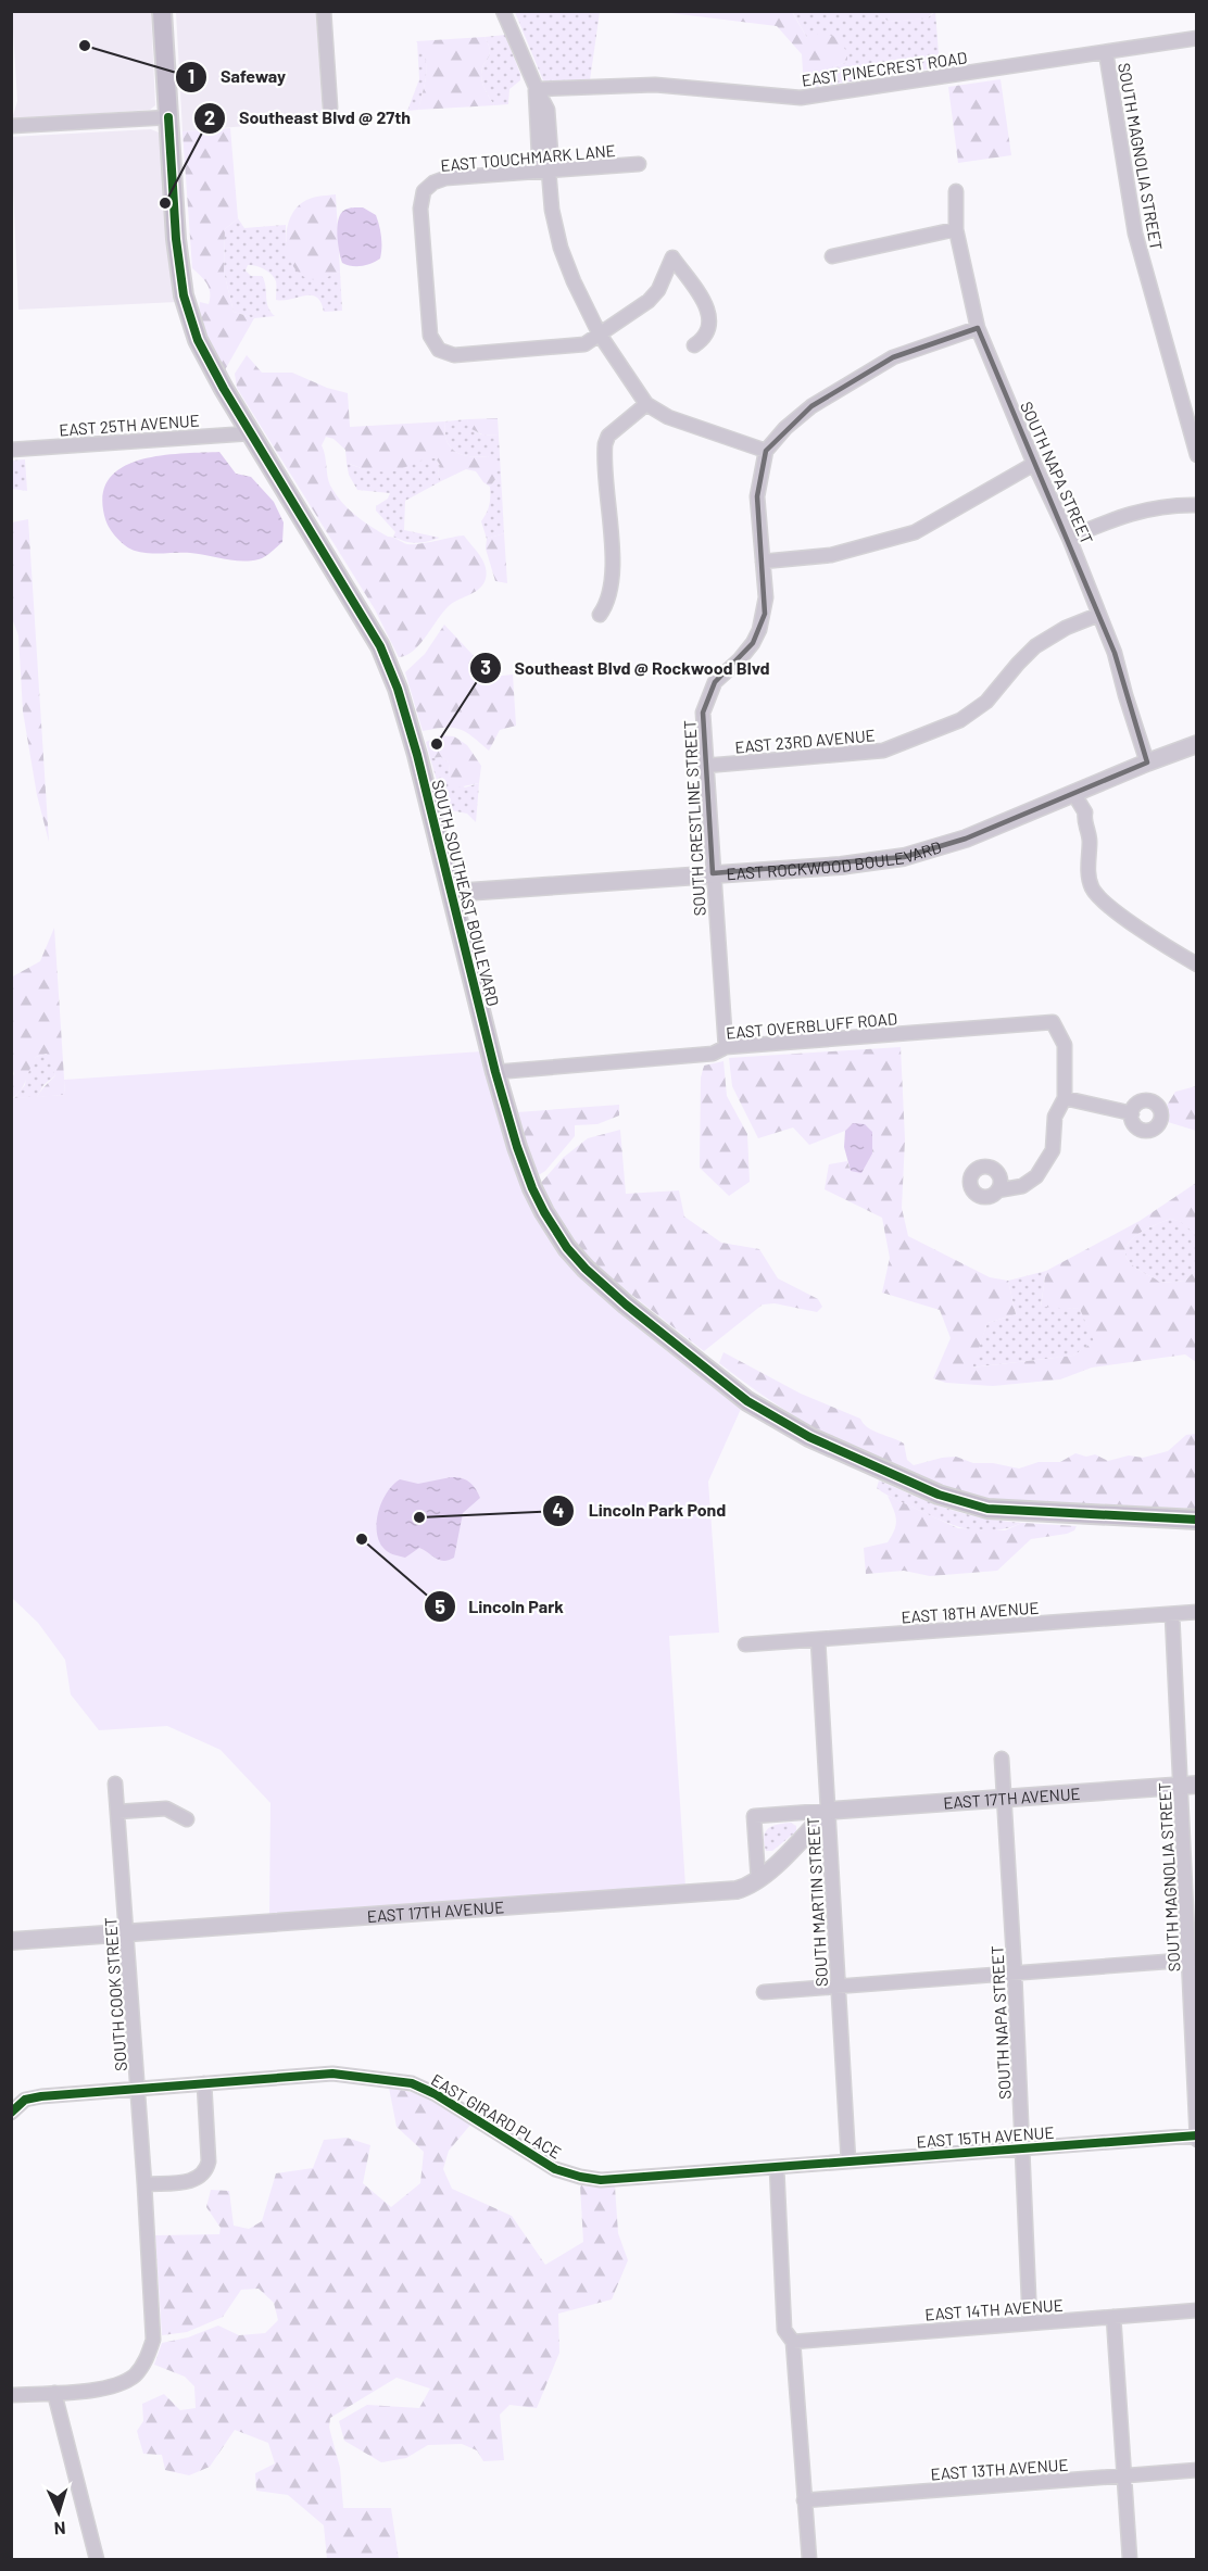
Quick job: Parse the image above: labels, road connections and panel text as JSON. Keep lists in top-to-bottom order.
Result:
{
  "streets": {
    "main road": ["SOUTH SOUTHEAST BOULEVARD"],
    "street": [
      "EAST PINECREST ROAD",
      "SOUTH MAGNOLIA STREET",
      "EAST TOUCHMARK LANE",
      "EAST 25TH AVENUE",
      "SOUTH NAPA STREET",
      "EAST 23RD AVENUE",
      "SOUTH CRESTLINE STREET",
      "EAST ROCKWOOD BOULEVARD",
      "EAST OVERBLUFF ROAD",
      "EAST 18TH AVENUE",
      "EAST 17TH AVENUE",
      "SOUTH MARTIN STREET",
      "SOUTH COOK STREET",
      "EAST GIRARD PLACE",
      "EAST 15TH AVENUE",
      "EAST 14TH AVENUE",
      "EAST 13TH AVENUE"
    ]
  },
  "crossings": [
    ["EAST PINECREST ROAD", "SOUTH MAGNOLIA STREET"],
    ["SOUTH MAGNOLIA STREET", "EAST 18TH AVENUE"],
    ["SOUTH MAGNOLIA STREET", "EAST 17TH AVENUE"],
    ["SOUTH MAGNOLIA STREET", "EAST 15TH AVENUE"],
    ["EAST 25TH AVENUE", "SOUTH SOUTHEAST BOULEVARD"],
    ["SOUTH NAPA STREET", "EAST 23RD AVENUE"],
    ["SOUTH NAPA STREET", "EAST ROCKWOOD BOULEVARD"],
    ["SOUTH NAPA STREET", "EAST 17TH AVENUE"],
    ["SOUTH NAPA STREET", "EAST 15TH AVENUE"],
    ["SOUTH NAPA STREET", "EAST 14TH AVENUE"],
    ["EAST 23RD AVENUE", "SOUTH CRESTLINE STREET"],
    ["SOUTH CRESTLINE STREET", "EAST ROCKWOOD BOULEVARD"],
    ["SOUTH CRESTLINE STREET", "EAST OVERBLUFF ROAD"],
    ["EAST ROCKWOOD BOULEVARD", "SOUTH SOUTHEAST BOULEVARD"],
    ["SOUTH SOUTHEAST BOULEVARD", "EAST OVERBLUFF ROAD"],
    ["EAST 18TH AVENUE", "SOUTH MARTIN STREET"],
    ["EAST 17TH AVENUE", "SOUTH MARTIN STREET"],
    ["EAST 17TH AVENUE", "SOUTH COOK STREET"],
    ["SOUTH MARTIN STREET", "EAST 15TH AVENUE"],
    ["SOUTH COOK STREET", "EAST GIRARD PLACE"],
    ["EAST GIRARD PLACE", "EAST 15TH AVENUE"]
  ],
  "places": [
    "Safeway",
    "Southeast Blvd @ 27th",
    "Southeast Blvd @ Rockwood Blvd",
    "Lincoln Park Pond",
    "Lincoln Park"
  ],
  "north": "bottom"
}
